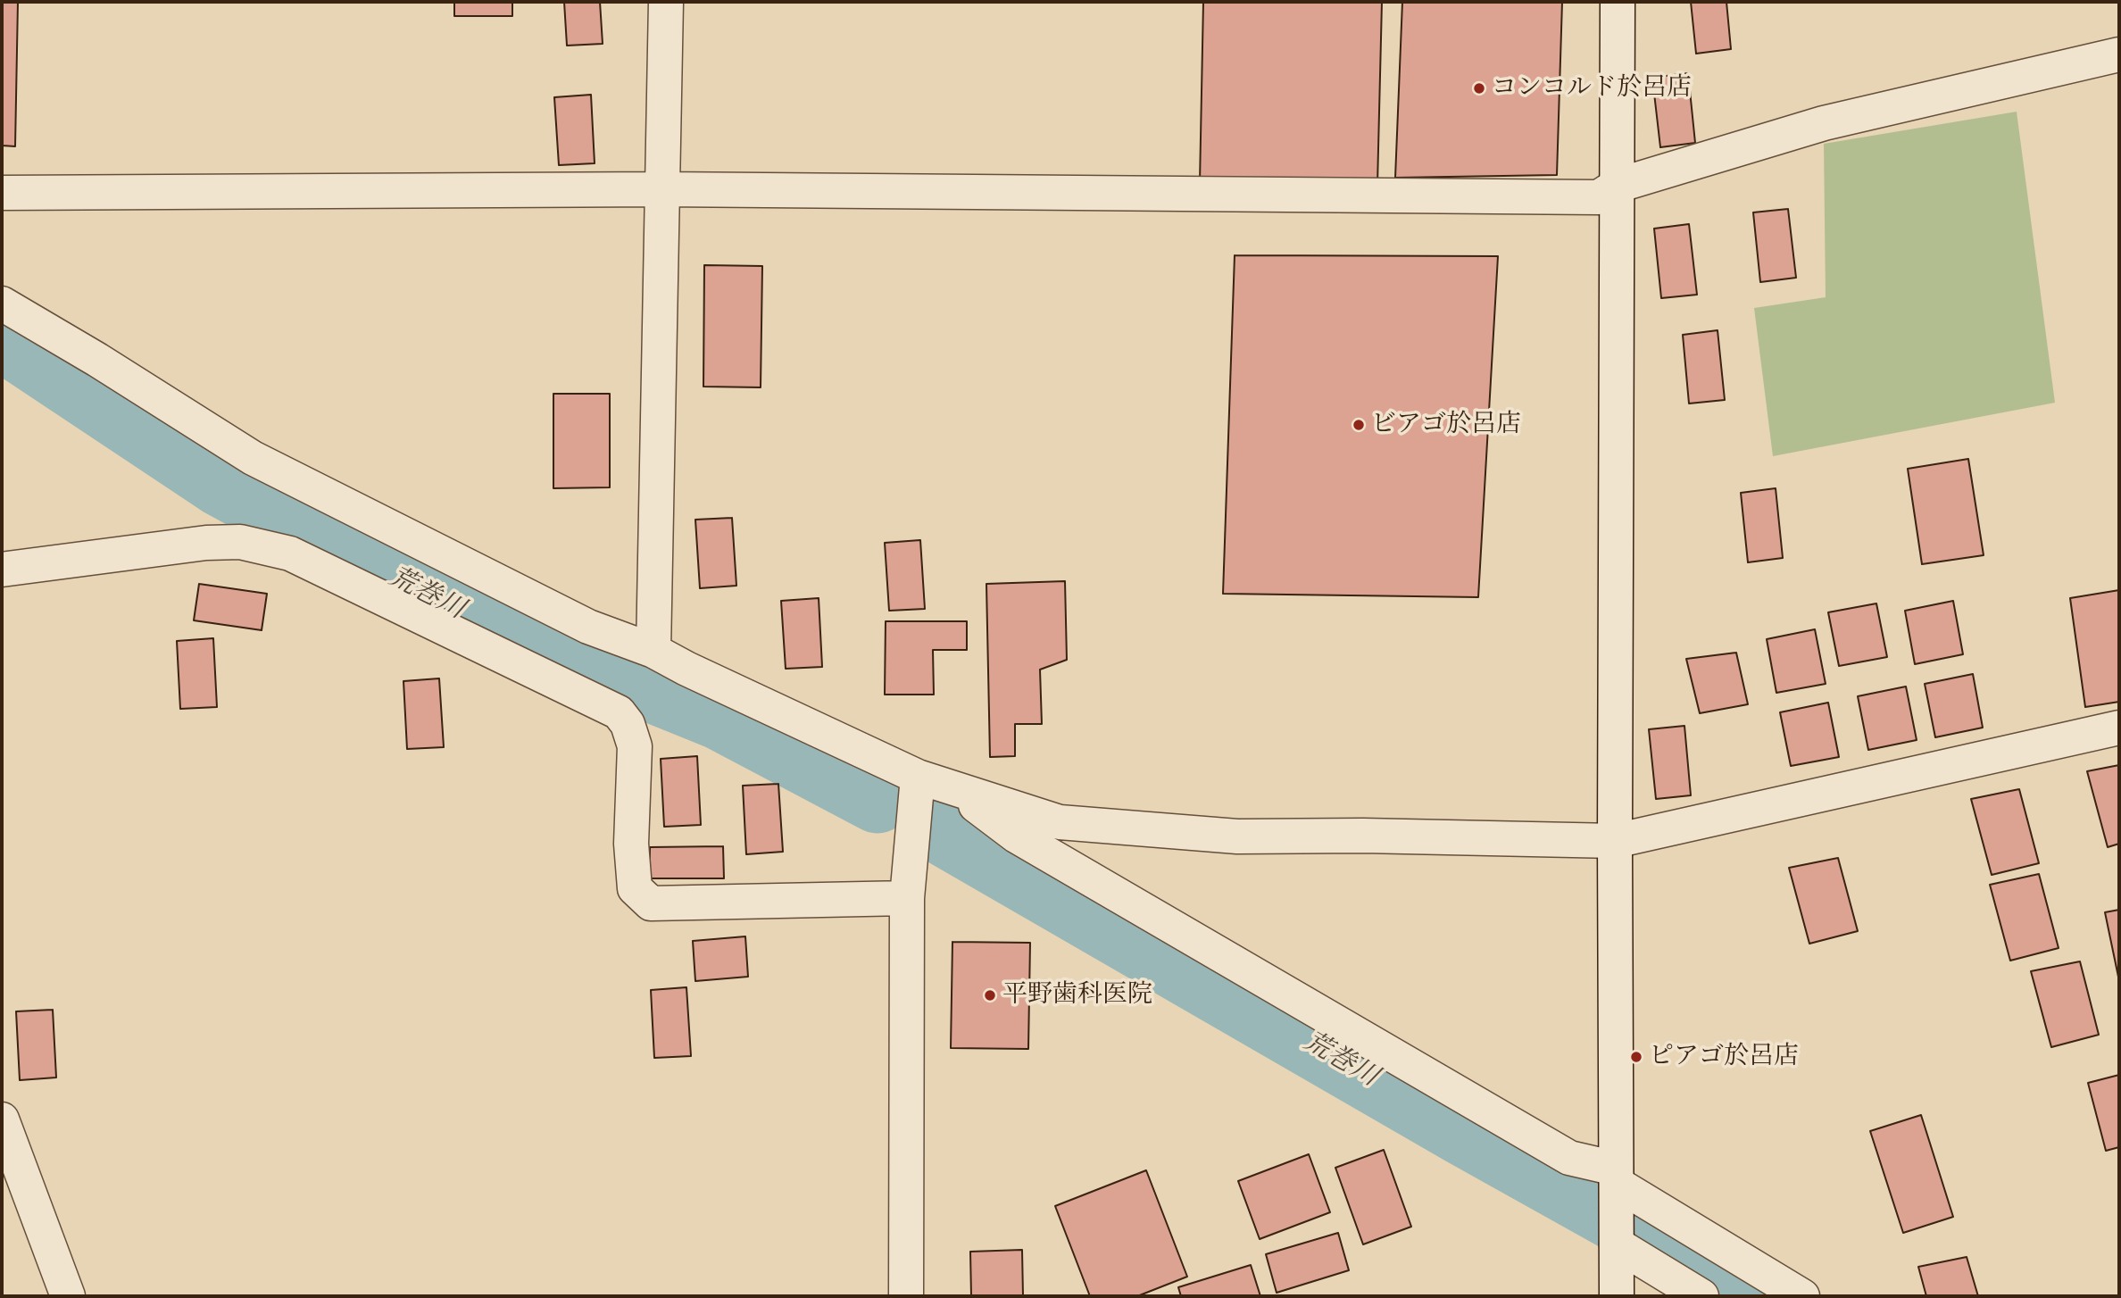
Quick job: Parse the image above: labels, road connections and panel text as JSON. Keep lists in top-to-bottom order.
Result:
{
  "water": ["荒巻川"],
  "places": [
    "コンコルド於呂店",
    "ビアゴ於呂店",
    "平野歯科医院",
    "ピアゴ於呂店"
  ]
}
